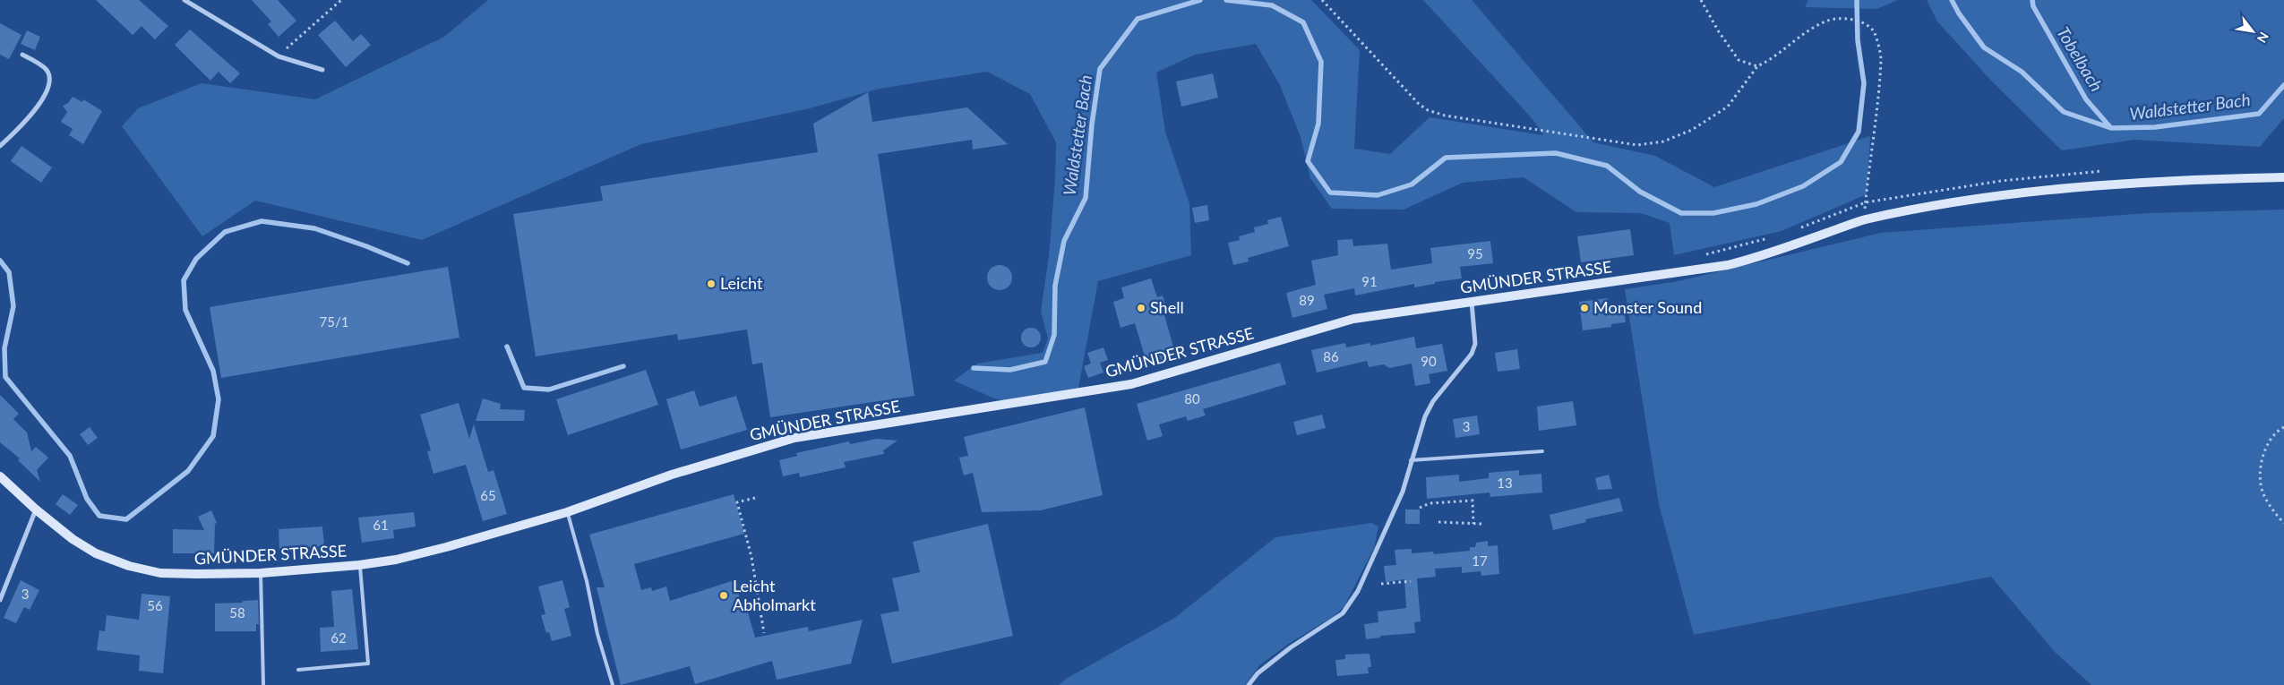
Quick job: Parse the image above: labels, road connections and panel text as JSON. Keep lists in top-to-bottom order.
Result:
{
  "streets": {
    "street": ["GMÜNDER STRASSE"]
  },
  "water": ["Tobelbach", "Waldstetter Bach"],
  "places": [
    "Leicht",
    "Shell",
    "Monster Sound",
    "Leicht Abholmarkt"
  ],
  "house_numbers": [
    "95",
    "91",
    "89",
    "75/1",
    "86",
    "90",
    "80",
    "3",
    "13",
    "65",
    "61",
    "17",
    "3",
    "56",
    "58",
    "62"
  ],
  "north": "bottom right"
}
